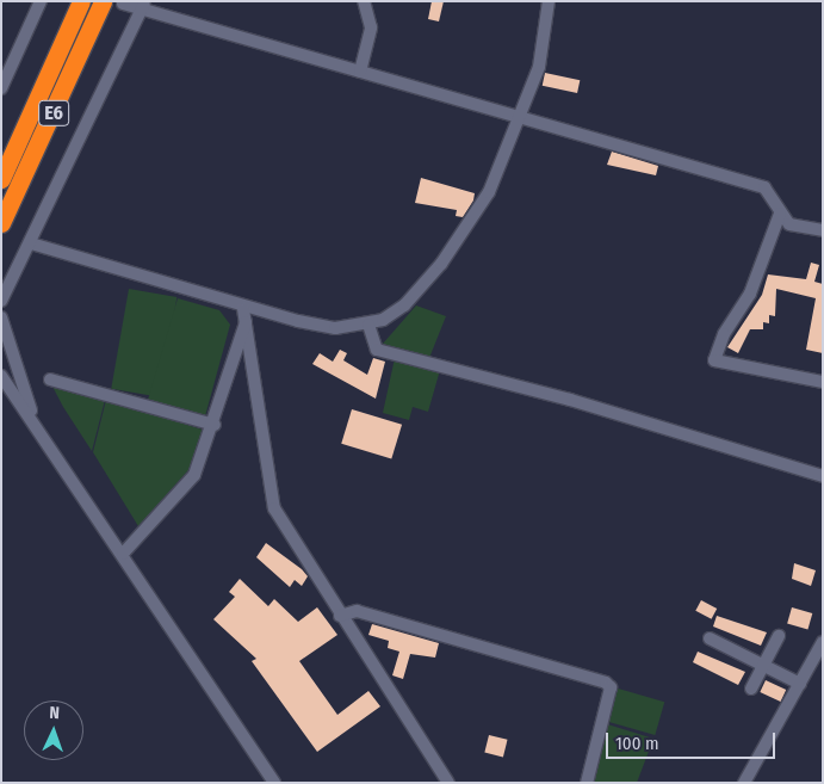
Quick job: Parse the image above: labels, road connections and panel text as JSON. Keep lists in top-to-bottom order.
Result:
{
  "streets": {
    "highway": ["E6"]
  },
  "scale_bar": "100 m",
  "north": "top"
}
